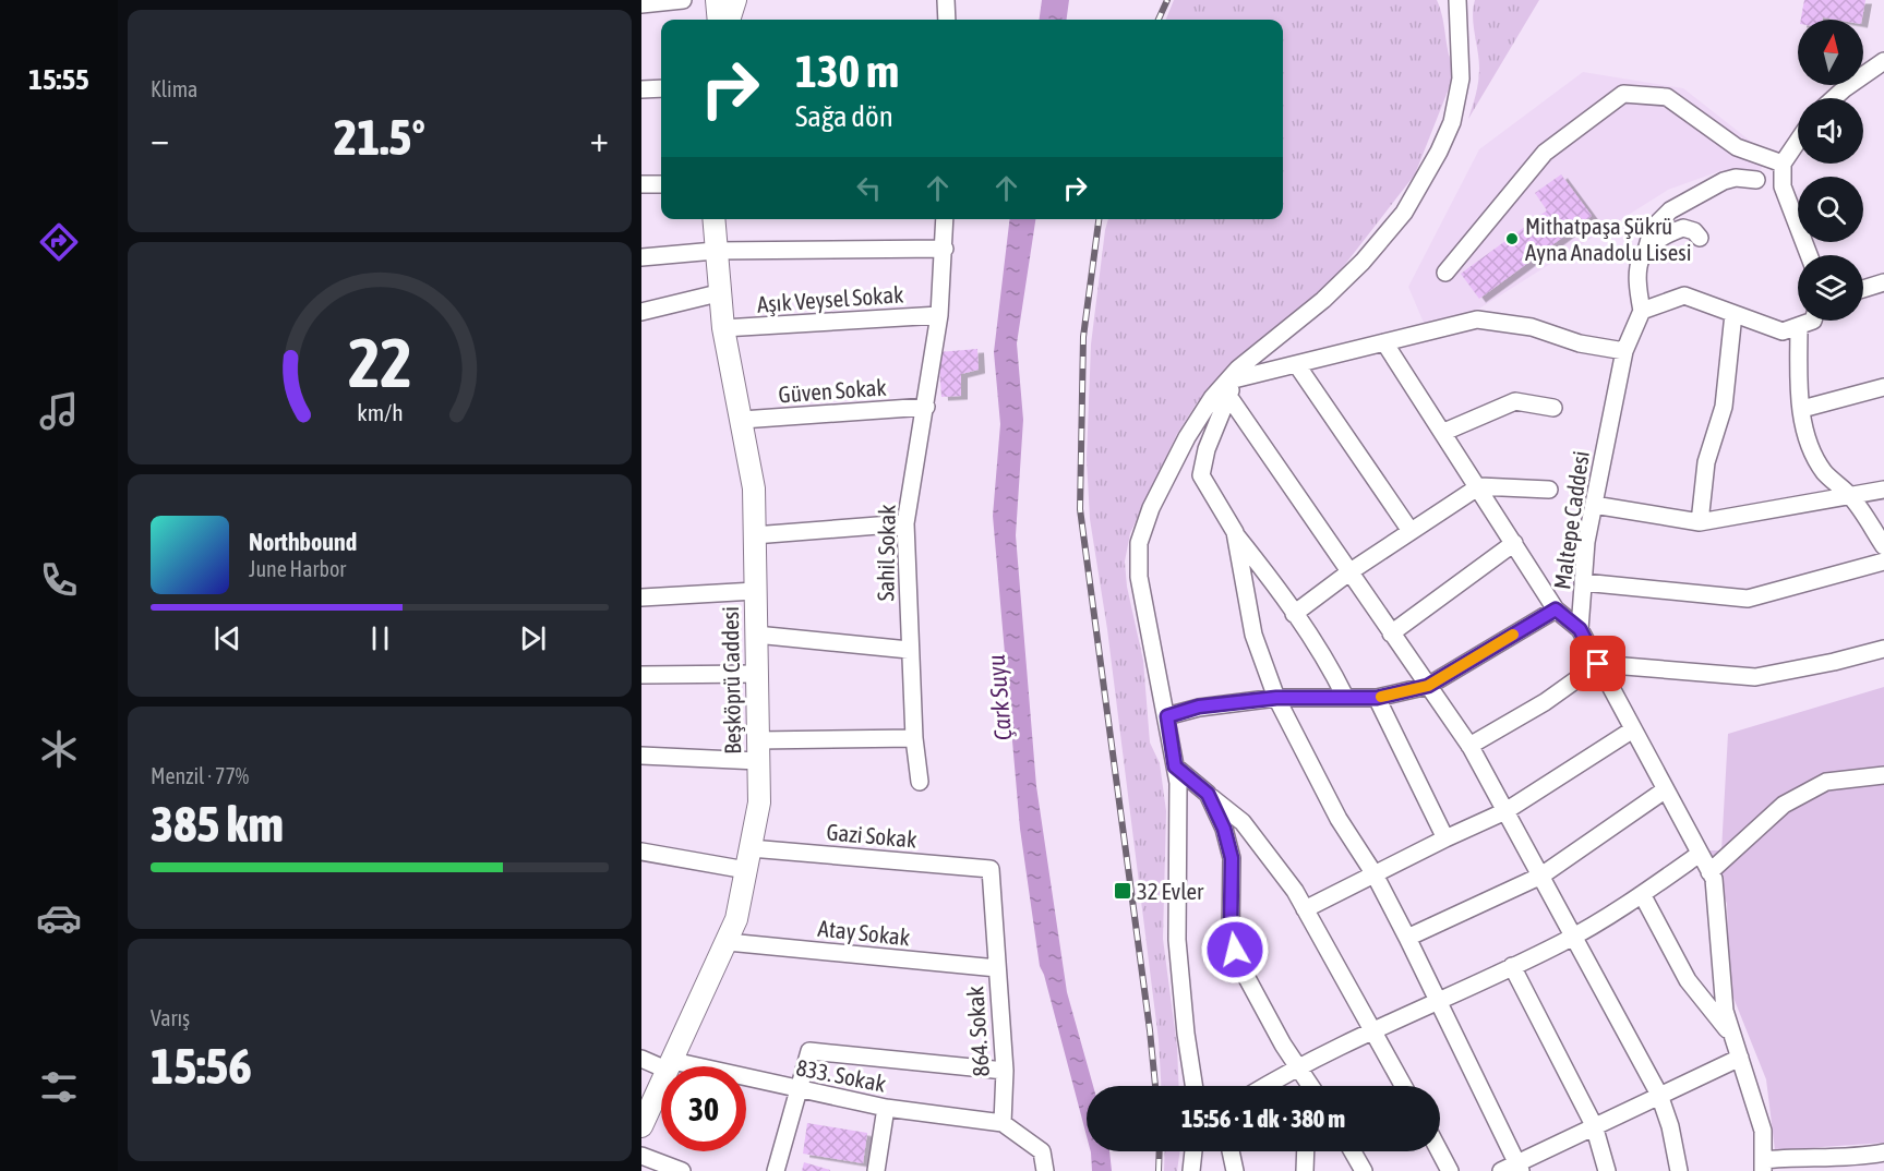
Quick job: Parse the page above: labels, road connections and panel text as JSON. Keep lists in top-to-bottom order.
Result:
{
  "streets": {
    "main road": ["Beşköprü Caddesi"],
    "street": [
      "Aşık Veysel Sokak",
      "Güven Sokak",
      "Maltepe Caddesi",
      "Sahil Sokak",
      "Gazi Sokak",
      "Atay Sokak",
      "864. Sokak",
      "833. Sokak"
    ]
  },
  "crossings": [
    ["Aşık Veysel Sokak", "Sahil Sokak"],
    ["Aşık Veysel Sokak", "Beşköprü Caddesi"],
    ["Güven Sokak", "Sahil Sokak"],
    ["Güven Sokak", "Beşköprü Caddesi"],
    ["Beşköprü Caddesi", "Gazi Sokak"],
    ["Beşköprü Caddesi", "Atay Sokak"],
    ["Beşköprü Caddesi", "833. Sokak"],
    ["Gazi Sokak", "864. Sokak"],
    ["Atay Sokak", "864. Sokak"],
    ["864. Sokak", "833. Sokak"]
  ],
  "water": ["Çark Suyu"],
  "places": {
    "other": ["Mithatpaşa Şükrü Ayna Anadolu Lisesi"],
    "transit": ["32 Evler"]
  },
  "north": "top",
  "page": {
    "tabs": "15:55",
    "tile": [
      "Klima",
      ["Menzil · 77%", "385 km"],
      ["Varış", "15:56"]
    ],
    "turn": ["130 m", "Sağa dön"],
    "heat": ["−", "21.5°", "+"],
    "song": ["Northbound", "June Harbor"],
    "limit": "30",
    "trip": "15:56 · 1 dk · 380 m",
    "gauge": ["22", "km/h"]
  }
}
